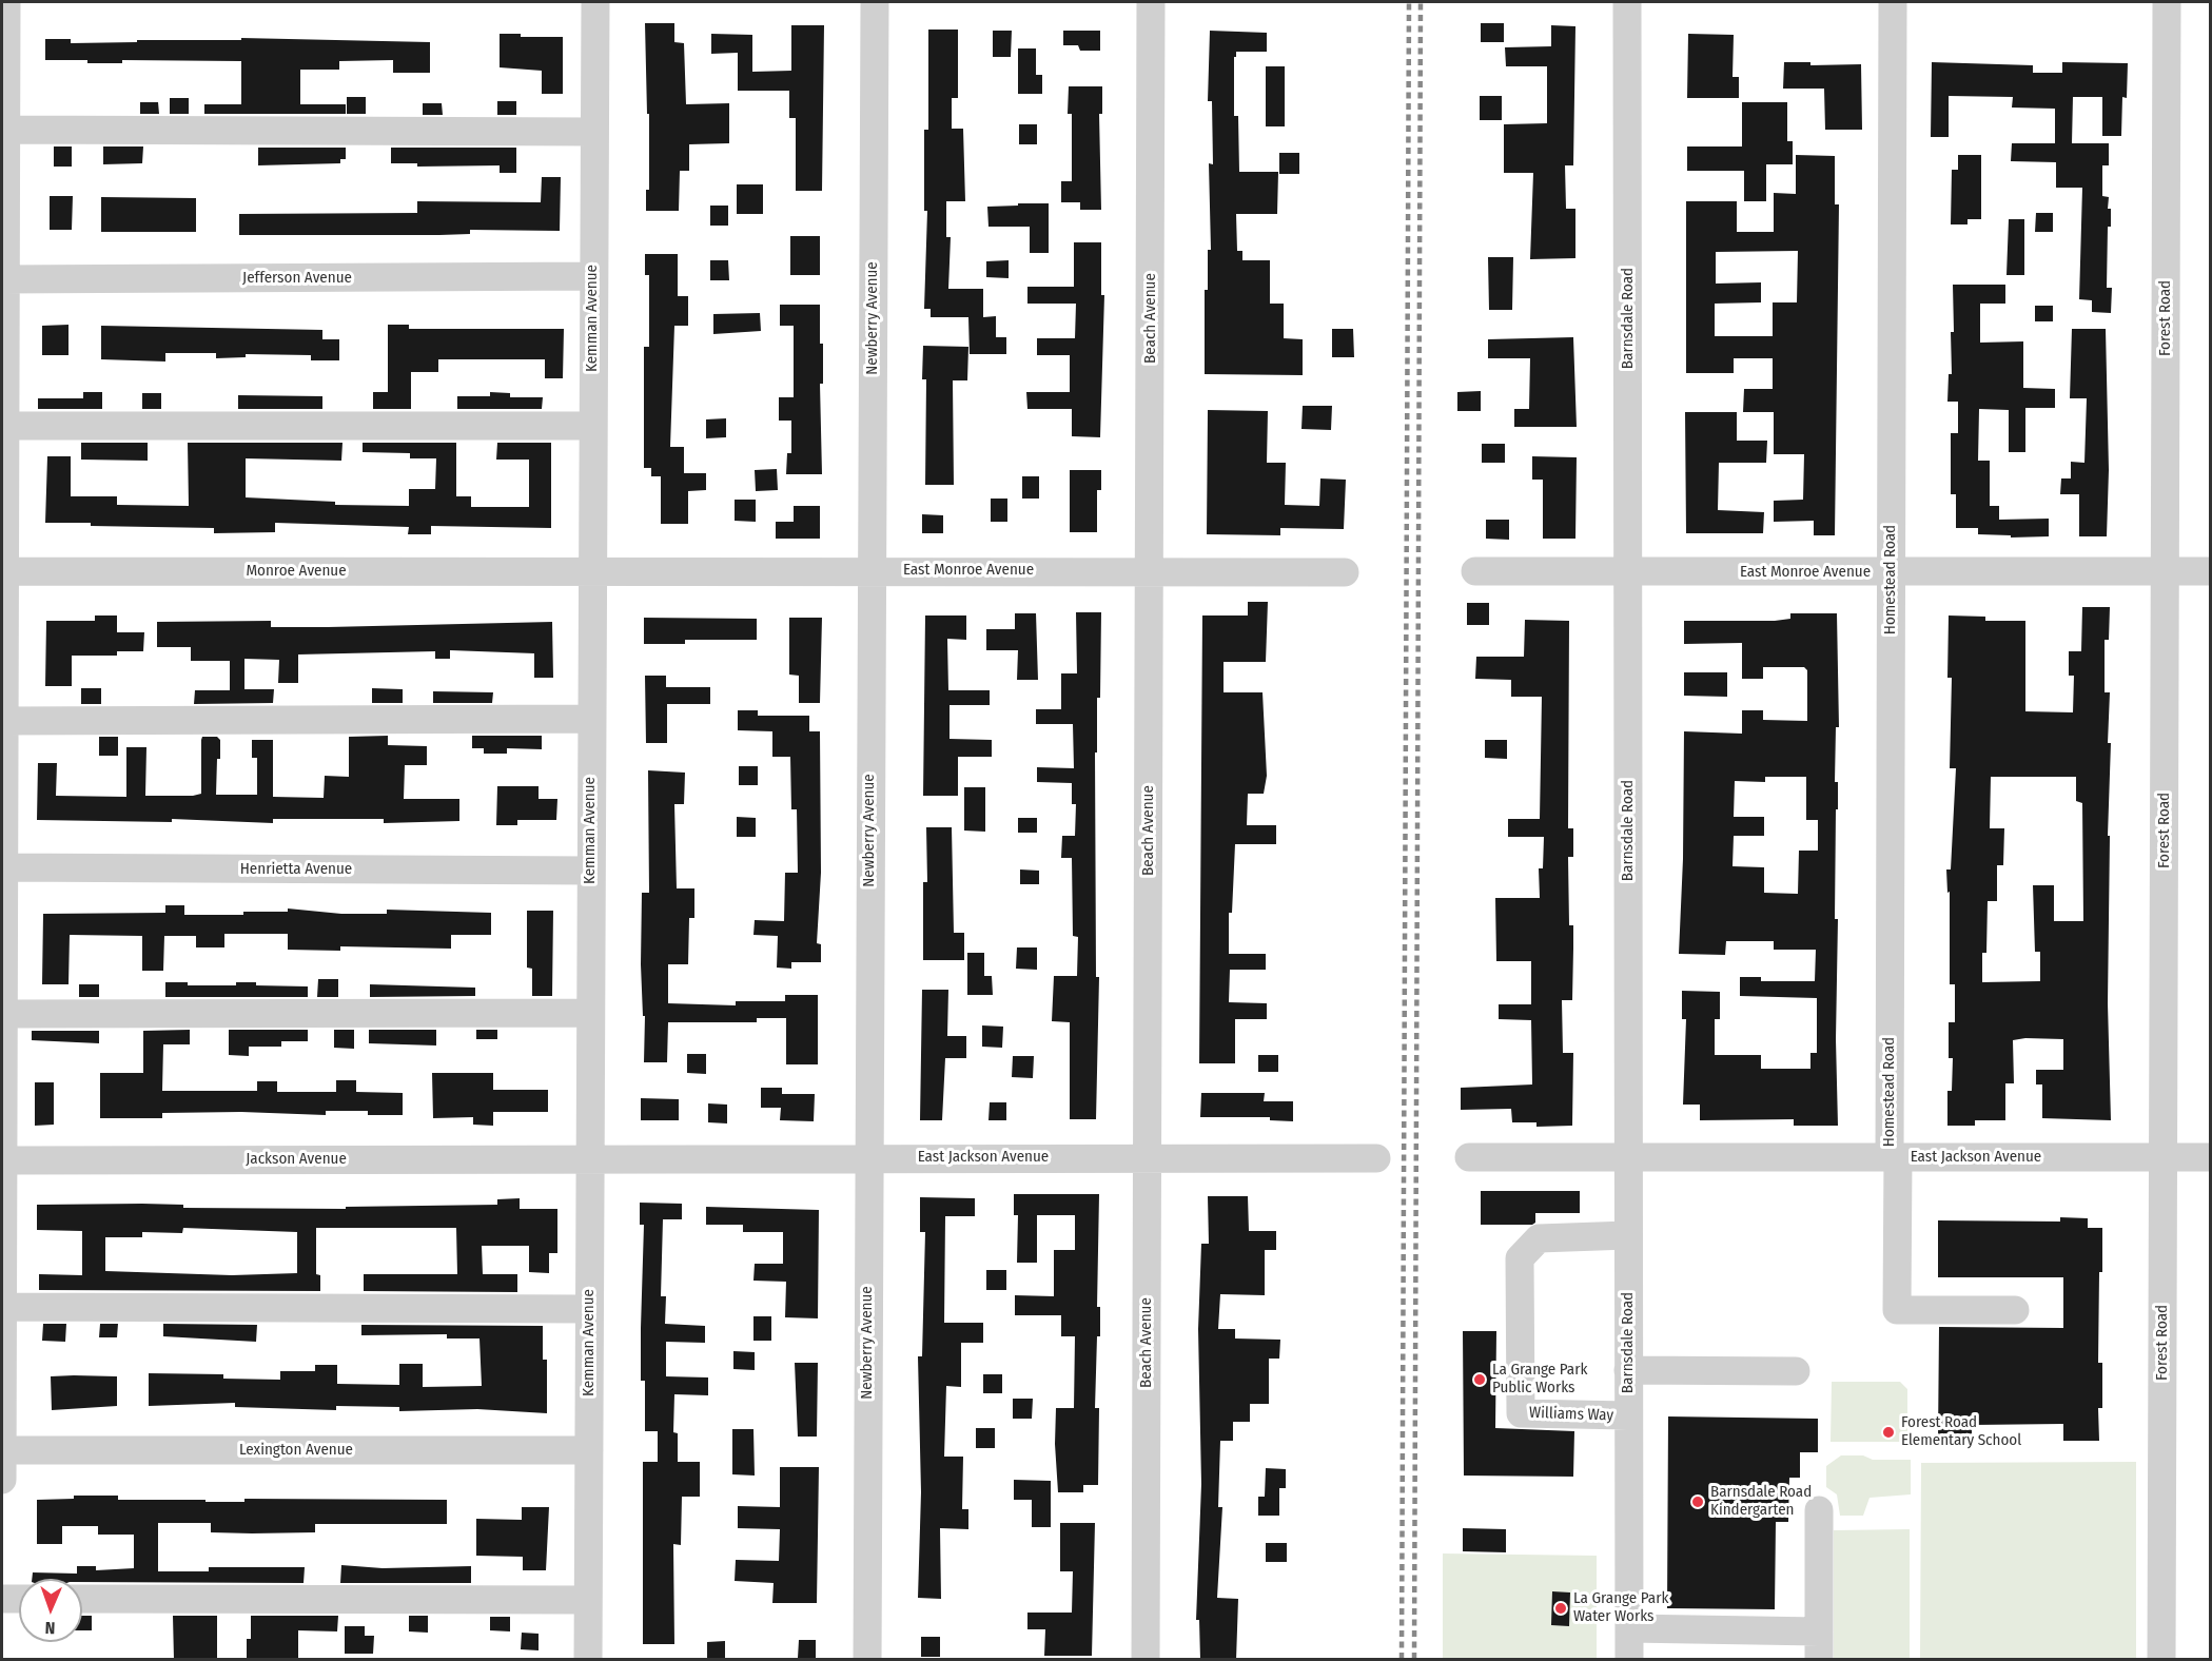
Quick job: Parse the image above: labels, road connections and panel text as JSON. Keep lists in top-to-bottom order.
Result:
{
  "streets": {
    "street": [
      "Jefferson Avenue",
      "Kemman Avenue",
      "Newberry Avenue",
      "Beach Avenue",
      "Barnsdale Road",
      "Forest Road",
      "East Monroe Avenue",
      "Monroe Avenue",
      "Homestead Road",
      "Henrietta Avenue",
      "East Jackson Avenue",
      "Jackson Avenue",
      "Williams Way",
      "Lexington Avenue"
    ]
  },
  "crossings": [
    ["Jefferson Avenue", "Kemman Avenue"],
    ["Kemman Avenue", "East Monroe Avenue"],
    ["Kemman Avenue", "Monroe Avenue"],
    ["Kemman Avenue", "Henrietta Avenue"],
    ["Kemman Avenue", "East Jackson Avenue"],
    ["Kemman Avenue", "Jackson Avenue"],
    ["Kemman Avenue", "Lexington Avenue"],
    ["Newberry Avenue", "East Monroe Avenue"],
    ["Newberry Avenue", "East Jackson Avenue"],
    ["Beach Avenue", "East Monroe Avenue"],
    ["Beach Avenue", "East Jackson Avenue"],
    ["Barnsdale Road", "East Monroe Avenue"],
    ["Barnsdale Road", "East Jackson Avenue"],
    ["Barnsdale Road", "Williams Way"],
    ["Forest Road", "East Monroe Avenue"],
    ["Forest Road", "East Jackson Avenue"],
    ["East Monroe Avenue", "Monroe Avenue"],
    ["East Monroe Avenue", "Homestead Road"],
    ["Homestead Road", "East Jackson Avenue"],
    ["East Jackson Avenue", "Jackson Avenue"]
  ],
  "places": [
    "La Grange Park Public Works",
    "Forest Road Elementary School",
    "Barnsdale Road Kindergarten",
    "La Grange Park Water Works"
  ],
  "north": "bottom"
}
